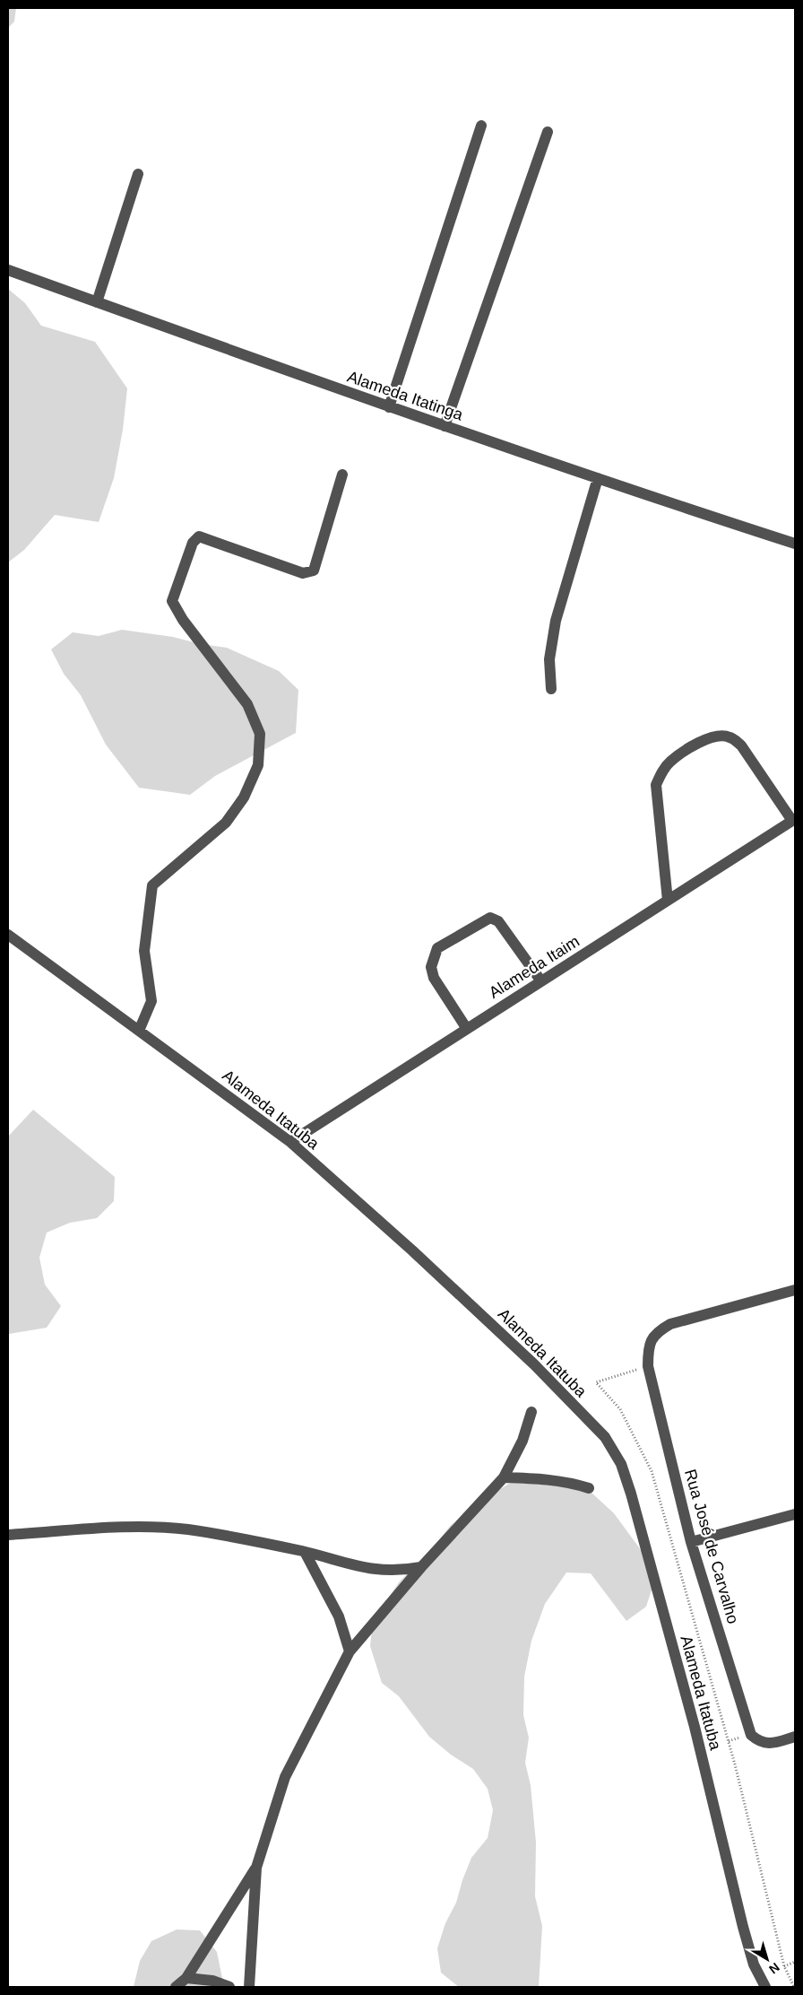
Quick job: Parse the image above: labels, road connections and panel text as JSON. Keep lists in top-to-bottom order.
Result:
{
  "streets": {
    "street": [
      "Alameda Itatinga",
      "Alameda Itaim",
      "Alameda Itatuba",
      "Rua José de Carvalho"
    ]
  },
  "crossings": [
    ["Alameda Itaim", "Alameda Itatuba"]
  ],
  "north": "bottom right"
}
